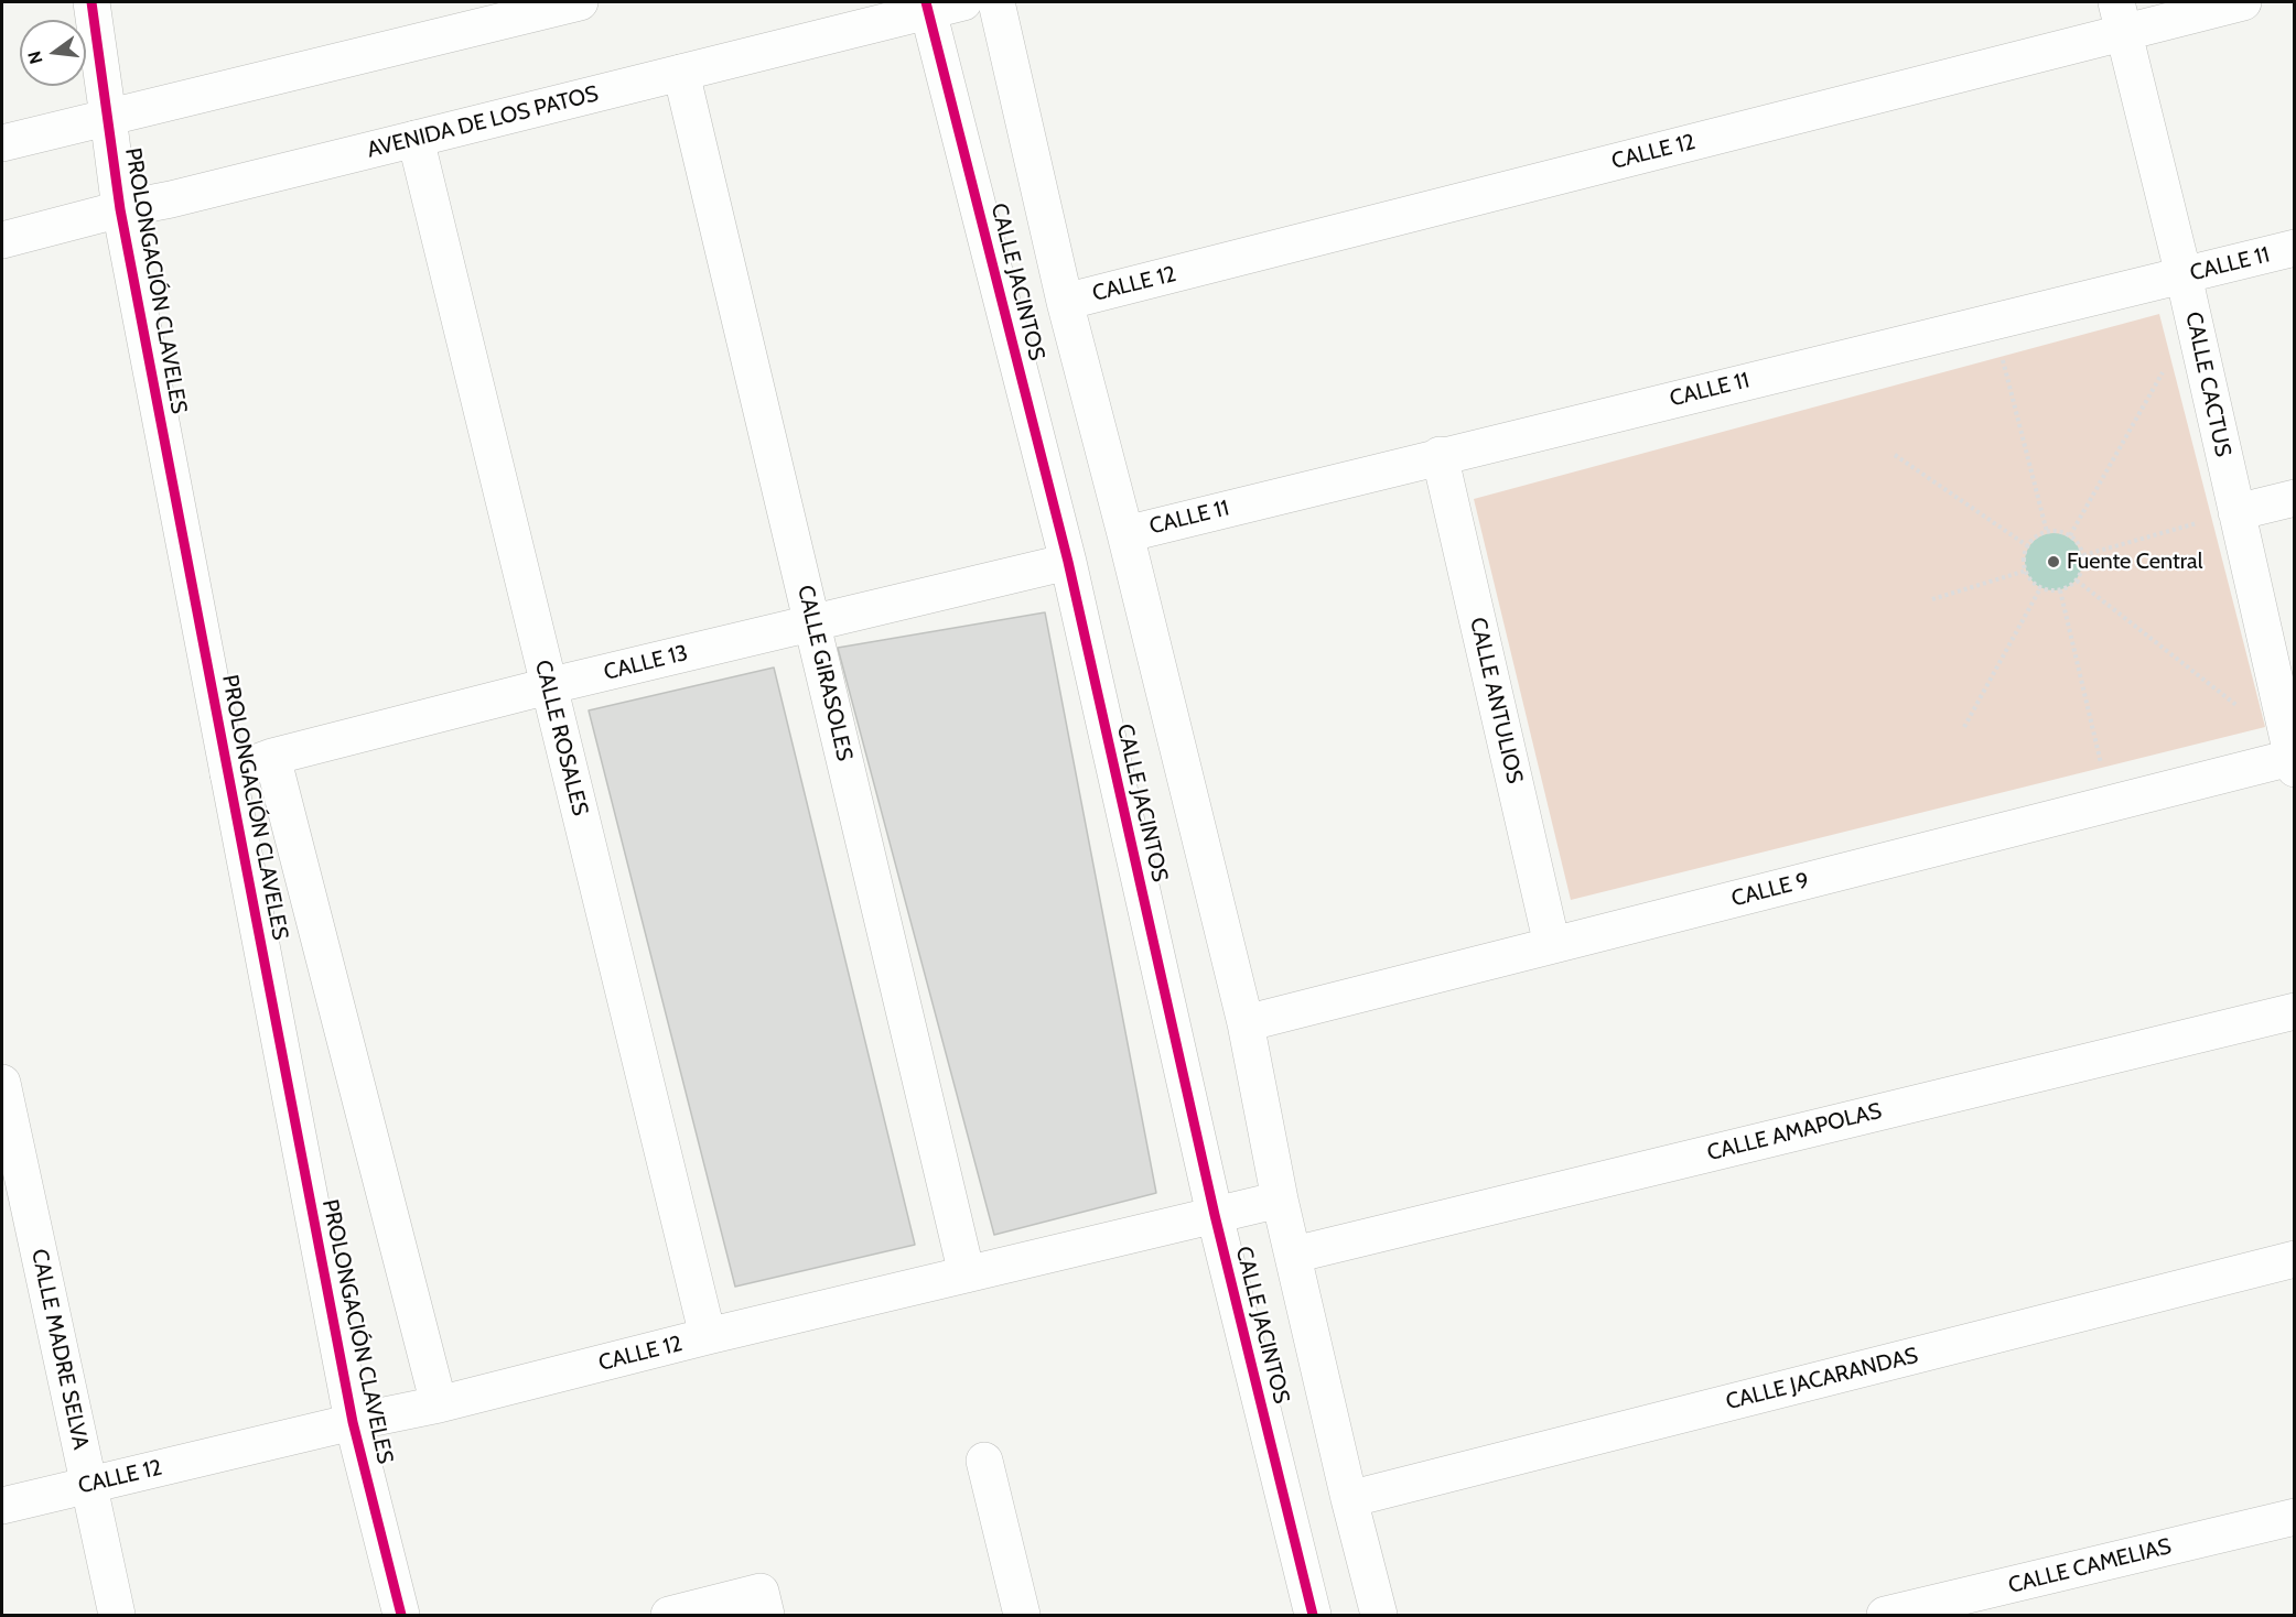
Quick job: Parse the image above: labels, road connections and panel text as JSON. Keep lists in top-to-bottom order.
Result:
{
  "streets": {
    "street": [
      "AVENIDA DE LOS PATOS",
      "CALLE 12",
      "CALLE 11",
      "PROLONGACIÓN CLAVELES",
      "CALLE JACINTOS",
      "CALLE CACTUS",
      "CALLE 13",
      "CALLE GIRASOLES",
      "CALLE ANTULIOS",
      "CALLE ROSALES",
      "CALLE 9",
      "CALLE AMAPOLAS",
      "CALLE MADRE SELVA",
      "CALLE JACARANDAS",
      "CALLE CAMELIAS"
    ]
  },
  "crossings": [
    ["AVENIDA DE LOS PATOS", "PROLONGACIÓN CLAVELES"],
    ["AVENIDA DE LOS PATOS", "CALLE JACINTOS"],
    ["AVENIDA DE LOS PATOS", "CALLE GIRASOLES"],
    ["AVENIDA DE LOS PATOS", "CALLE ROSALES"],
    ["CALLE 12", "PROLONGACIÓN CLAVELES"],
    ["CALLE 12", "CALLE JACINTOS"],
    ["CALLE 12", "CALLE CACTUS"],
    ["CALLE 12", "CALLE GIRASOLES"],
    ["CALLE 12", "CALLE ROSALES"],
    ["CALLE 12", "CALLE MADRE SELVA"],
    ["CALLE 11", "CALLE JACINTOS"],
    ["CALLE 11", "CALLE CACTUS"],
    ["CALLE 11", "CALLE ANTULIOS"],
    ["PROLONGACIÓN CLAVELES", "CALLE 13"],
    ["CALLE JACINTOS", "CALLE 13"],
    ["CALLE JACINTOS", "CALLE 9"],
    ["CALLE JACINTOS", "CALLE AMAPOLAS"],
    ["CALLE JACINTOS", "CALLE JACARANDAS"],
    ["CALLE CACTUS", "CALLE 9"],
    ["CALLE 13", "CALLE GIRASOLES"],
    ["CALLE 13", "CALLE ROSALES"],
    ["CALLE ANTULIOS", "CALLE 9"]
  ],
  "places": ["Fuente Central"],
  "north": "left"
}
